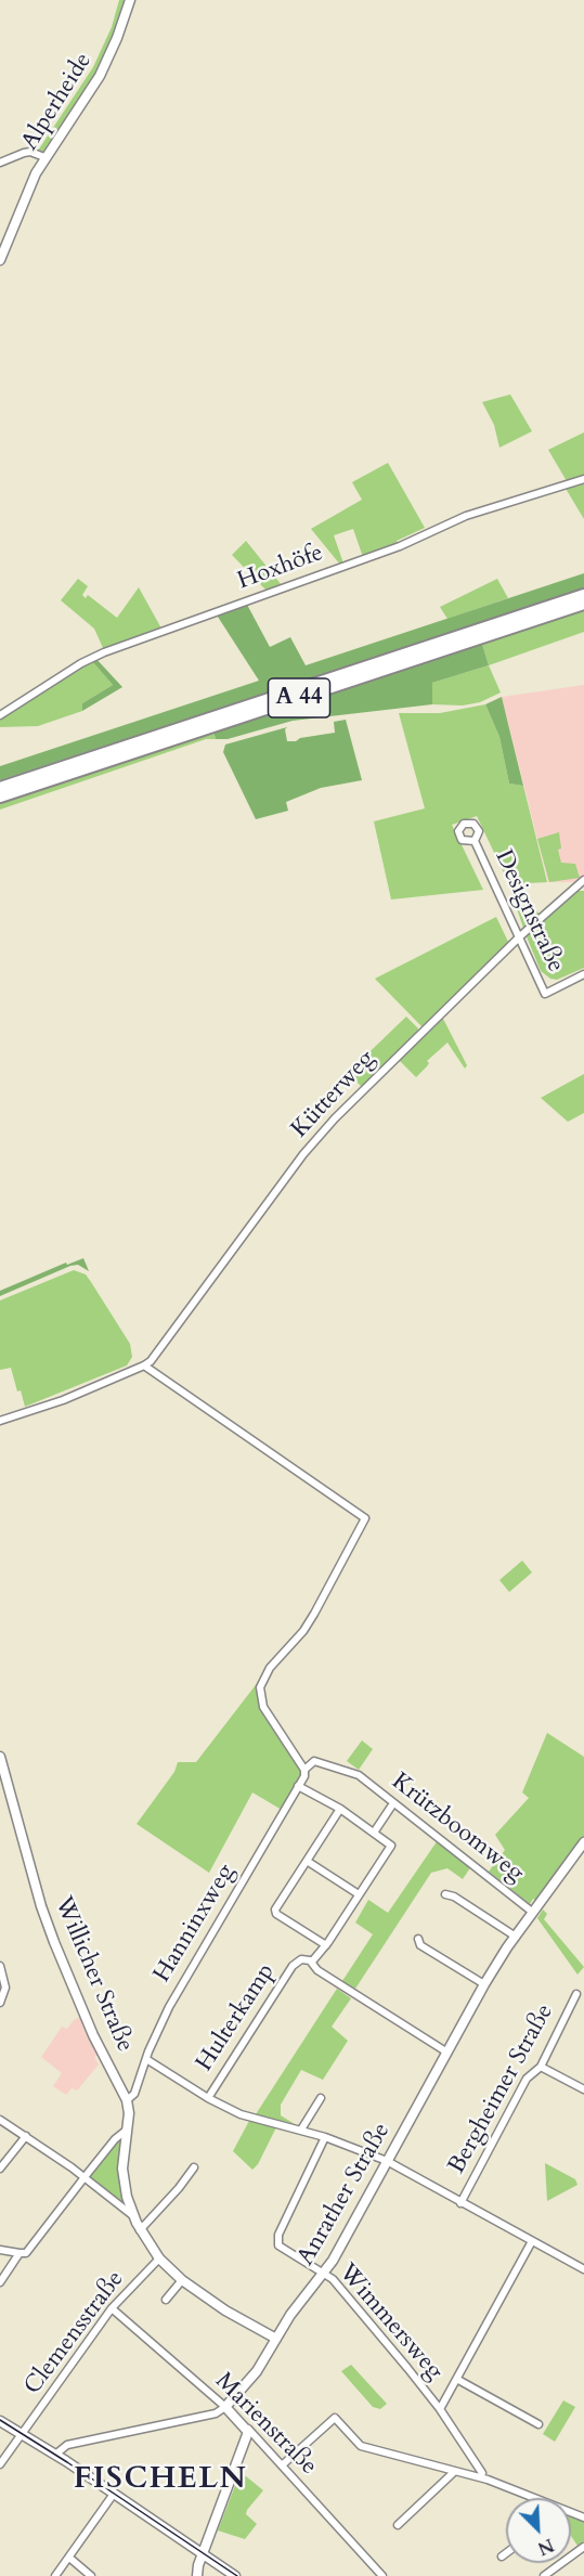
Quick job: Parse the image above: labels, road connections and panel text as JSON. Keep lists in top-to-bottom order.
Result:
{
  "streets": {
    "highway": ["A 44"],
    "main road": [
      "Alperheide",
      "Willicher Straße",
      "Anrather Straße",
      "Marienstraße"
    ],
    "street": [
      "Hoxhöfe",
      "Designstraße",
      "Kütterweg",
      "Krützboomweg",
      "Hanninxweg",
      "Hulterkamp",
      "Bergheimer Straße",
      "Wimmersweg",
      "Clemensstraße"
    ]
  },
  "crossings": [
    ["Designstraße", "Kütterweg"],
    ["Krützboomweg", "Hanninxweg"],
    ["Krützboomweg", "Anrather Straße"],
    ["Hanninxweg", "Willicher Straße"],
    ["Willicher Straße", "Anrather Straße"],
    ["Willicher Straße", "Clemensstraße"],
    ["Anrather Straße", "Wimmersweg"],
    ["Anrather Straße", "Marienstraße"],
    ["Clemensstraße", "Marienstraße"]
  ],
  "districts": ["FISCHELN"],
  "north": "bottom right"
}
